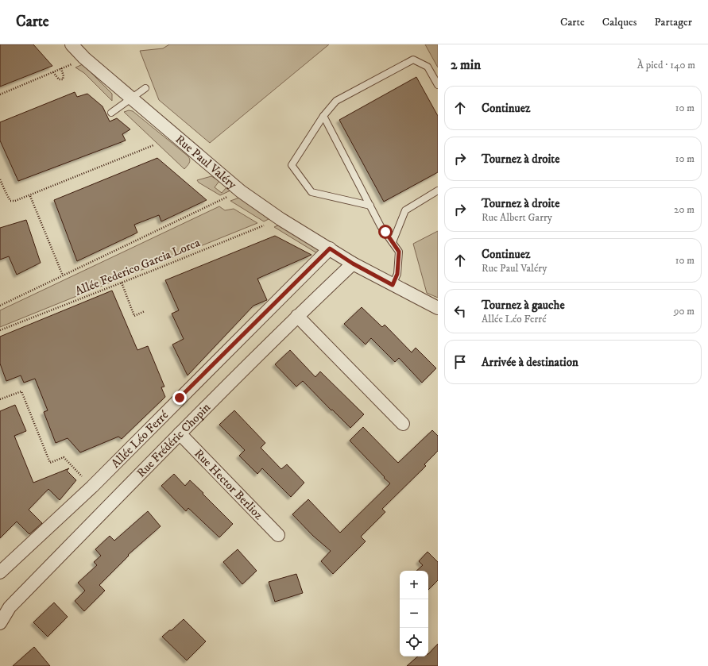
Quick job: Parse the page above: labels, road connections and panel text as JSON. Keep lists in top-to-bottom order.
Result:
{
  "streets": {
    "street": [
      "Rue Paul Valéry",
      "Allée Léo Ferré",
      "Rue Frédéric Chopin",
      "Rue Hector Berlioz"
    ],
    "path": ["Allée Federico Garcia Lorca"]
  },
  "crossings": [
    ["Rue Paul Valéry", "Allée Federico Garcia Lorca"],
    ["Rue Paul Valéry", "Allée Léo Ferré"],
    ["Rue Paul Valéry", "Rue Frédéric Chopin"],
    ["Rue Frédéric Chopin", "Rue Hector Berlioz"]
  ],
  "page": {
    "header": "Carte",
    "nav": ["Carte", "Calques", "Partager"],
    "heading": ["2 min", "À pied · 140 m"],
    "list": [
      ["Continuez", "10 m"],
      ["Tournez à droite", "10 m"],
      ["Tournez à droite", "Rue Albert Garry", "20 m"],
      ["Continuez", "Rue Paul Valéry", "10 m"],
      ["Tournez à gauche", "Allée Léo Ferré", "90 m"],
      "Arrivée à destination"
    ],
    "map_buttons": ["+", "−"]
  }
}
